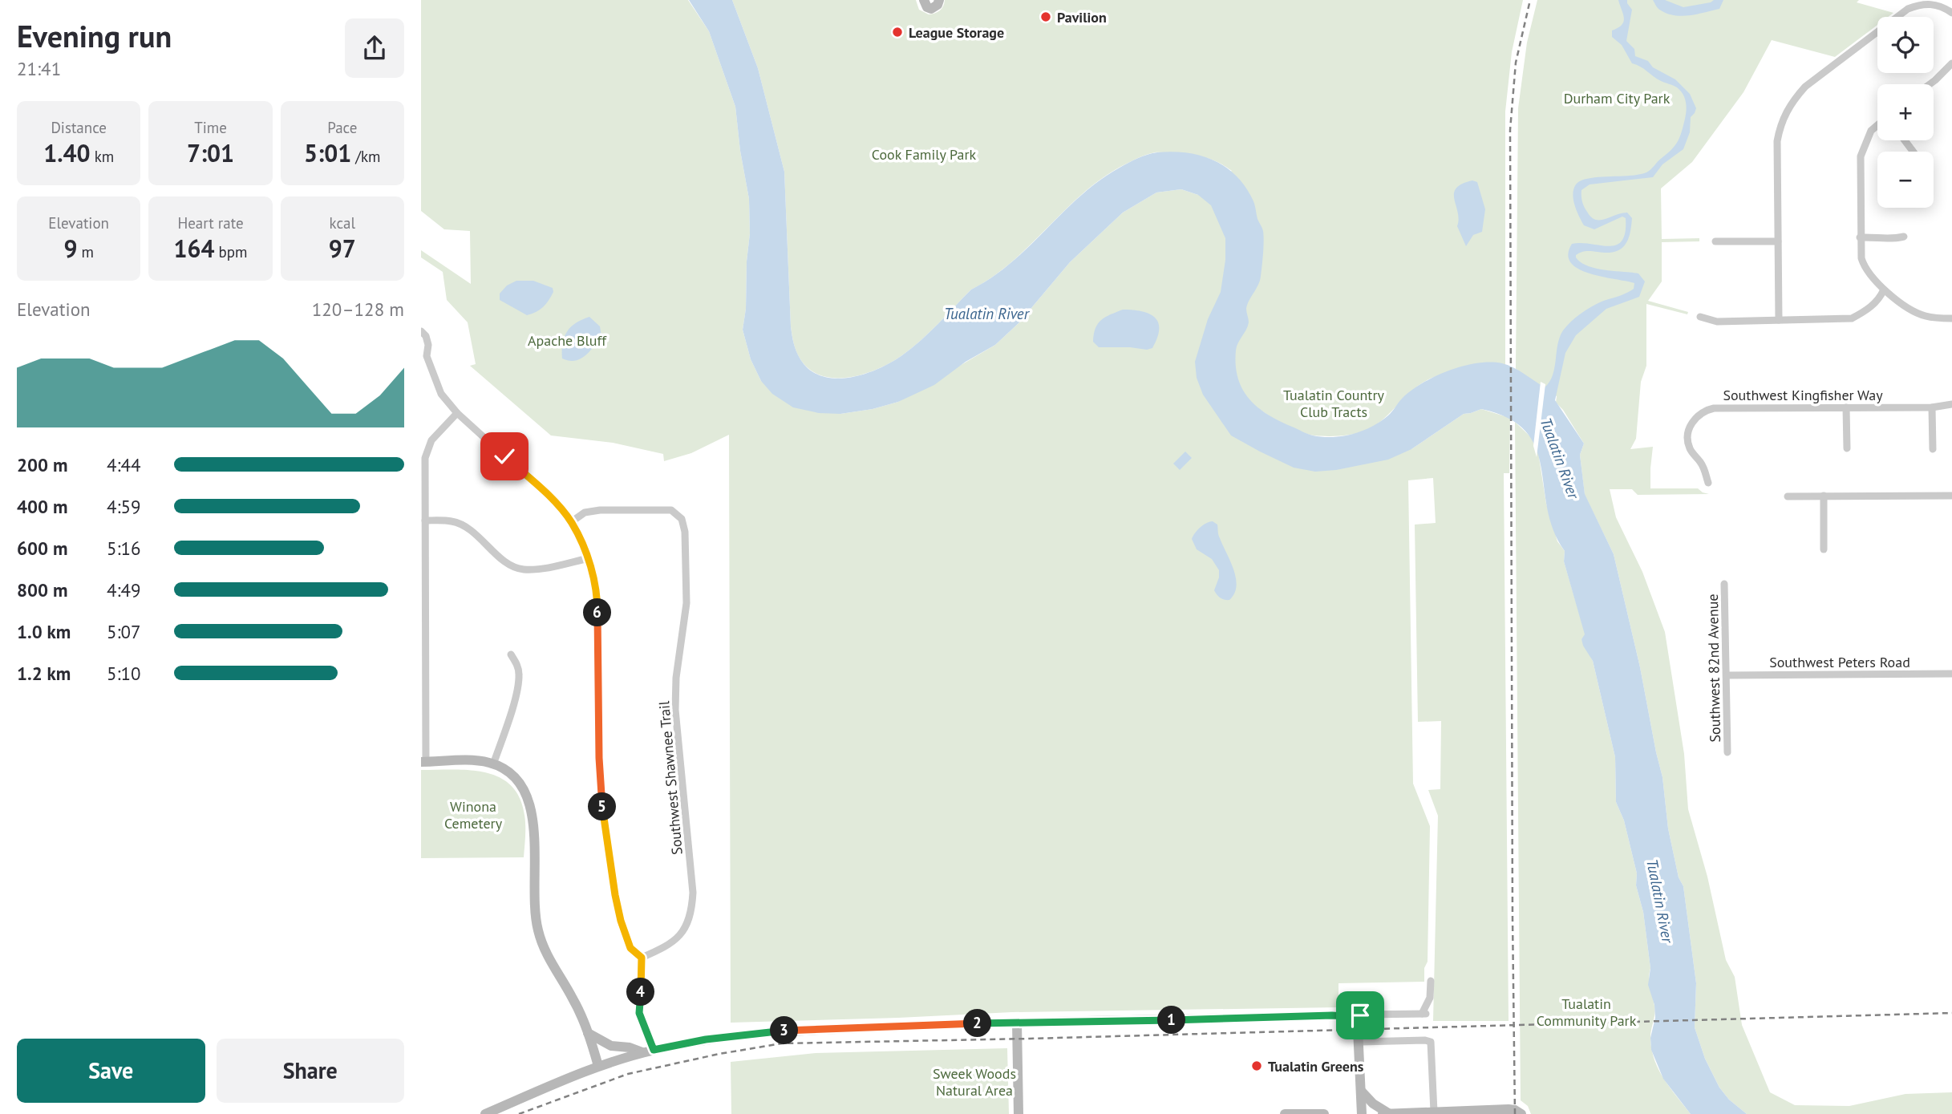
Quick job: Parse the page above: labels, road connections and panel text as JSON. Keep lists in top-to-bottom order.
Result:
{
  "streets": {
    "street": [
      "Southwest Kingfisher Way",
      "Southwest Peters Road",
      "Southwest 82nd Avenue",
      "Southwest Shawnee Trail"
    ]
  },
  "crossings": [
    ["Southwest Peters Road", "Southwest 82nd Avenue"]
  ],
  "water": ["Tualatin River"],
  "parks": [
    "Durham City Park",
    "Cook Family Park",
    "Apache Bluff",
    "Tualatin Country Club Tracts",
    "Winona Cemetery",
    "Tualatin Community Park",
    "Sweek Woods Natural Area"
  ],
  "places": ["Pavilion", "League Storage", "Tualatin Greens"],
  "page": {
    "heading": ["Evening run", "21:41"],
    "map_buttons": ["+", "−"],
    "stats": [
      ["Distance", "1.40 km"],
      ["Time", "7:01"],
      ["Pace", "5:01 /km"],
      ["Elevation", "9 m"],
      ["Heart rate", "164 bpm"],
      ["kcal", "97"]
    ],
    "chart": ["Elevation", "120–128 m"],
    "list": [
      {
        "name": "200 m",
        "note": "4:44"
      },
      {
        "name": "400 m",
        "note": "4:59"
      },
      {
        "name": "600 m",
        "note": "5:16"
      },
      {
        "name": "800 m",
        "note": "4:49"
      },
      {
        "name": "1.0 km",
        "note": "5:07"
      },
      {
        "name": "1.2 km",
        "note": "5:10"
      }
    ],
    "pins": [
      "6",
      "5",
      "4",
      "1",
      "2",
      "3"
    ],
    "buttons": ["Save", "Share"]
  }
}
